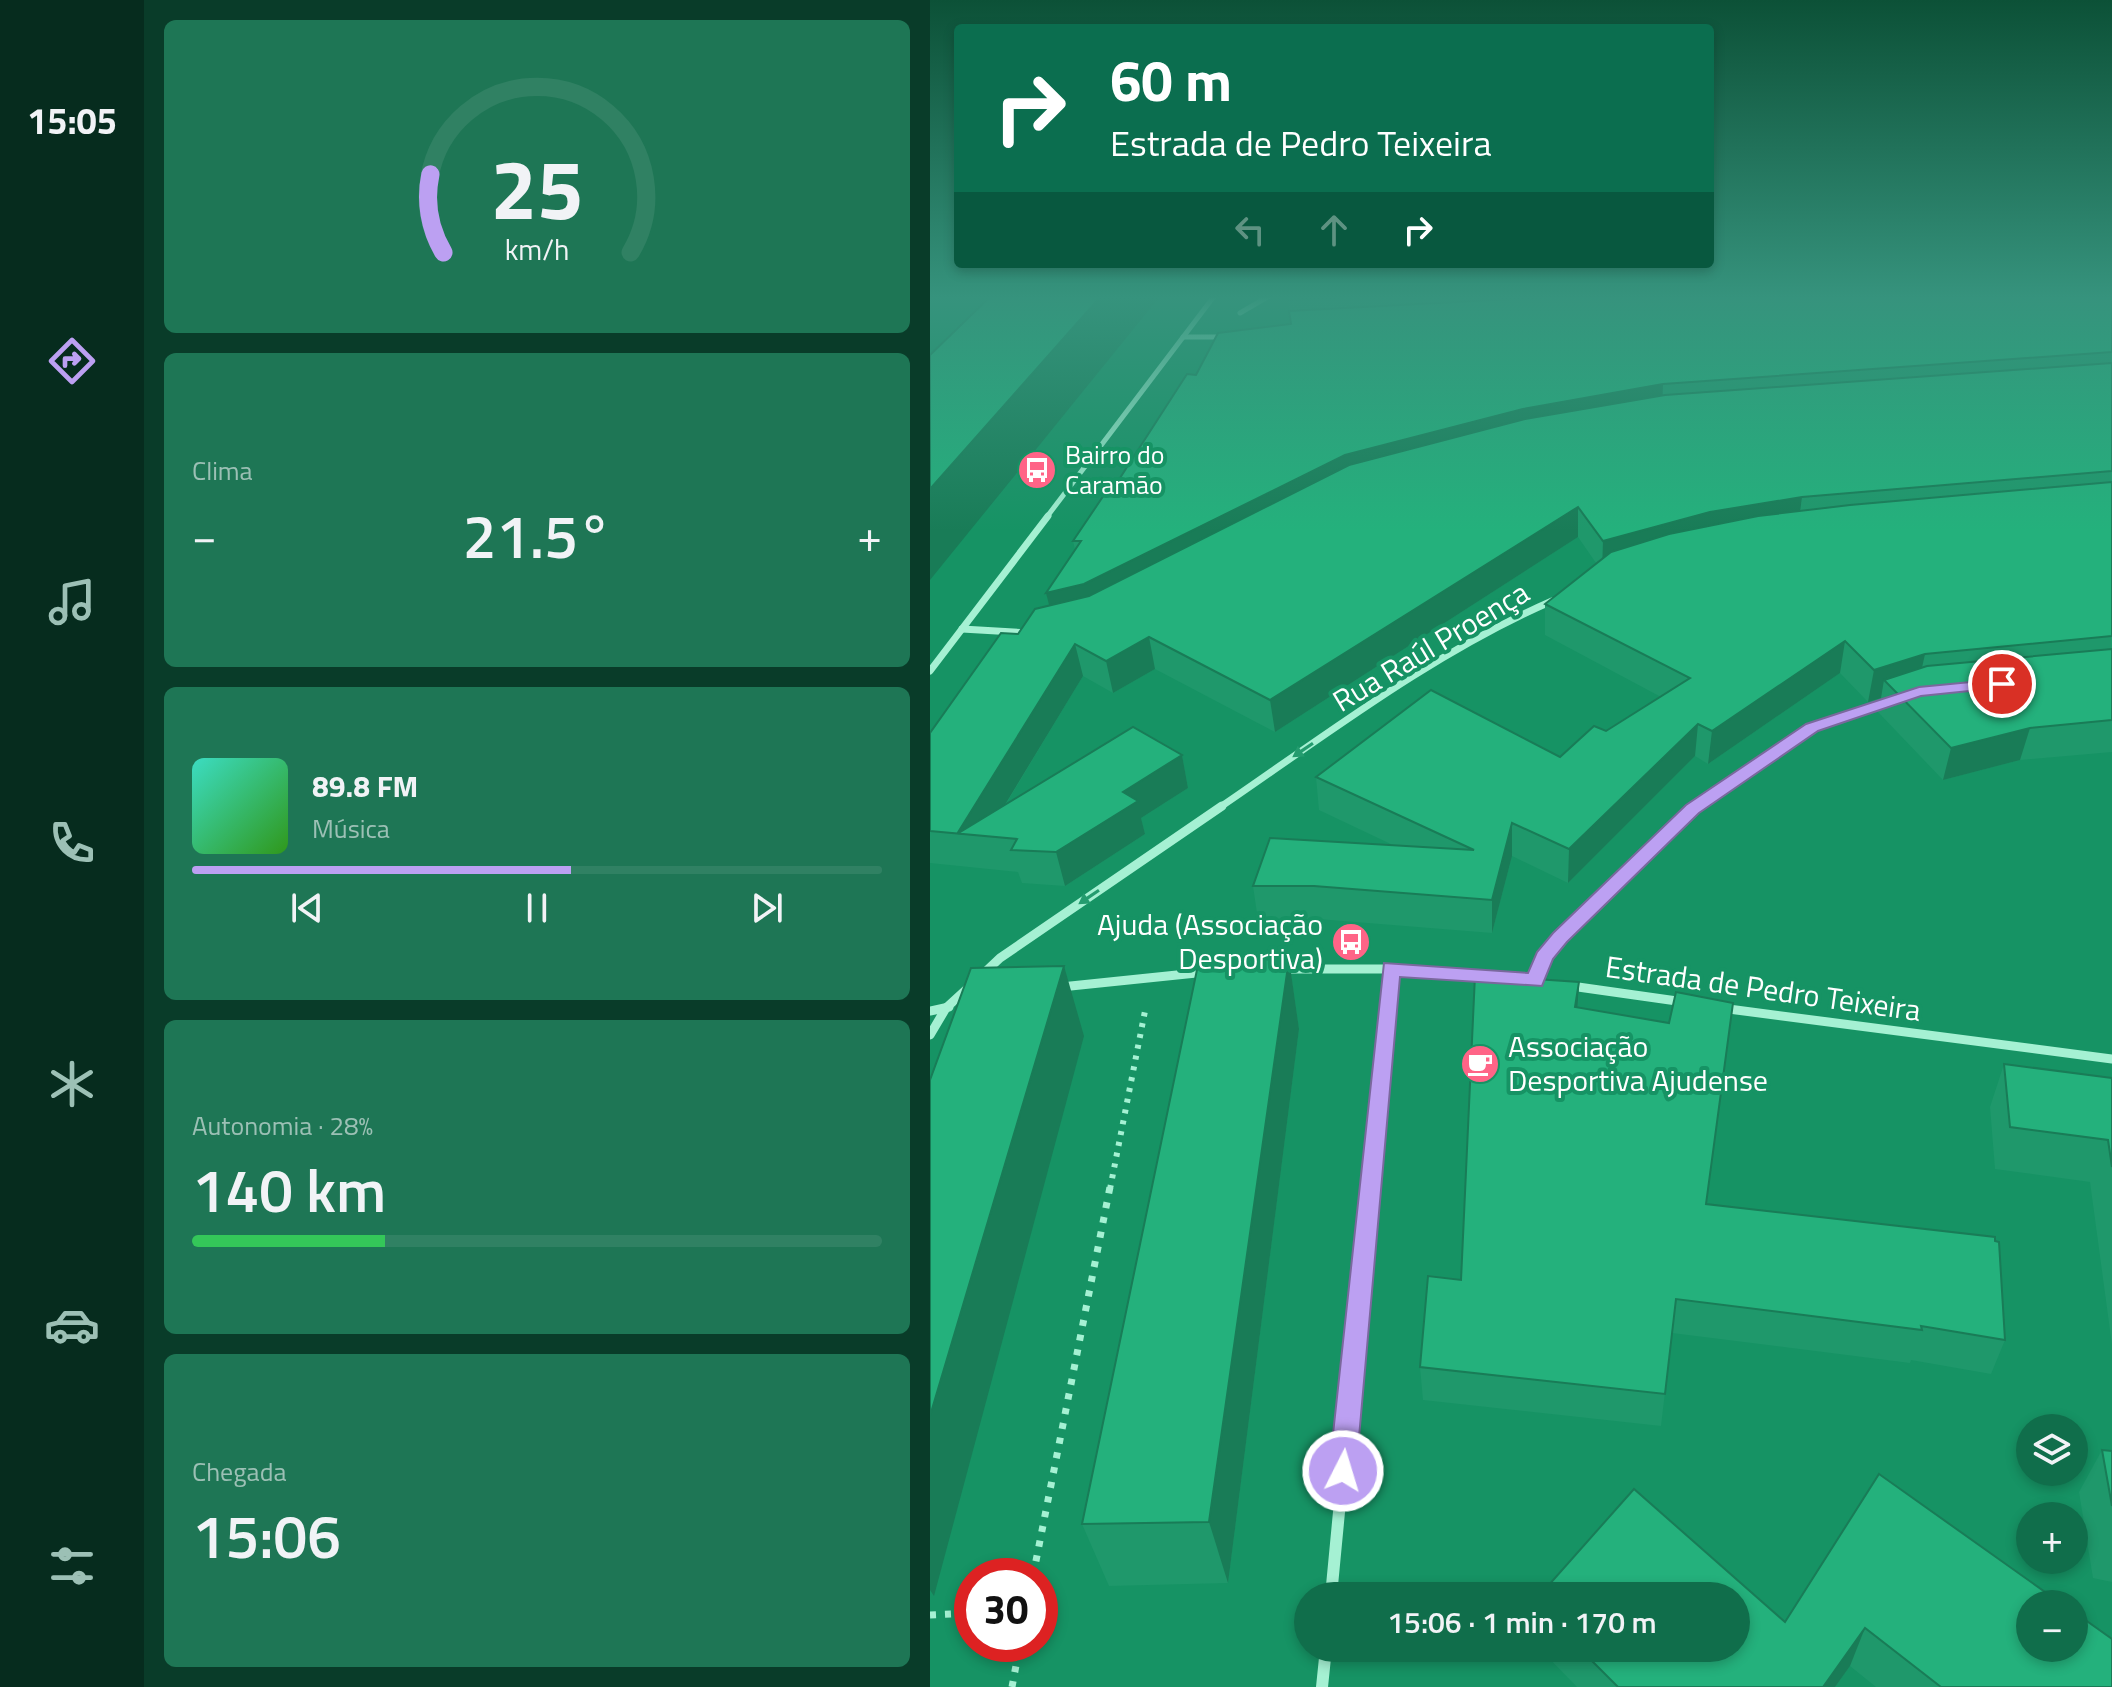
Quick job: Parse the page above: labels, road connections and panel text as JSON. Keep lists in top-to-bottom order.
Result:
{
  "streets": {
    "street": ["Rua Raúl Proença", "Estrada de Pedro Teixeira"]
  },
  "one_way": ["Rua Raúl Proença"],
  "places": {
    "bus stop": ["Bairro do Caramão", "Ajuda (Associação Desportiva)"],
    "cafe": ["Associação Desportiva Ajudense"]
  },
  "page": {
    "tabs": "15:05",
    "turn": ["60 m", "Estrada de Pedro Teixeira"],
    "tile": [
      "Clima",
      ["Autonomia · 28%", "140 km"],
      ["Chegada", "15:06"]
    ],
    "heat": ["−", "21.5°", "+"],
    "song": ["89.8 FM", "Música"],
    "map_buttons": ["+", "−"],
    "limit": "30",
    "trip": "15:06 · 1 min · 170 m",
    "gauge": ["25", "km/h"]
  }
}
